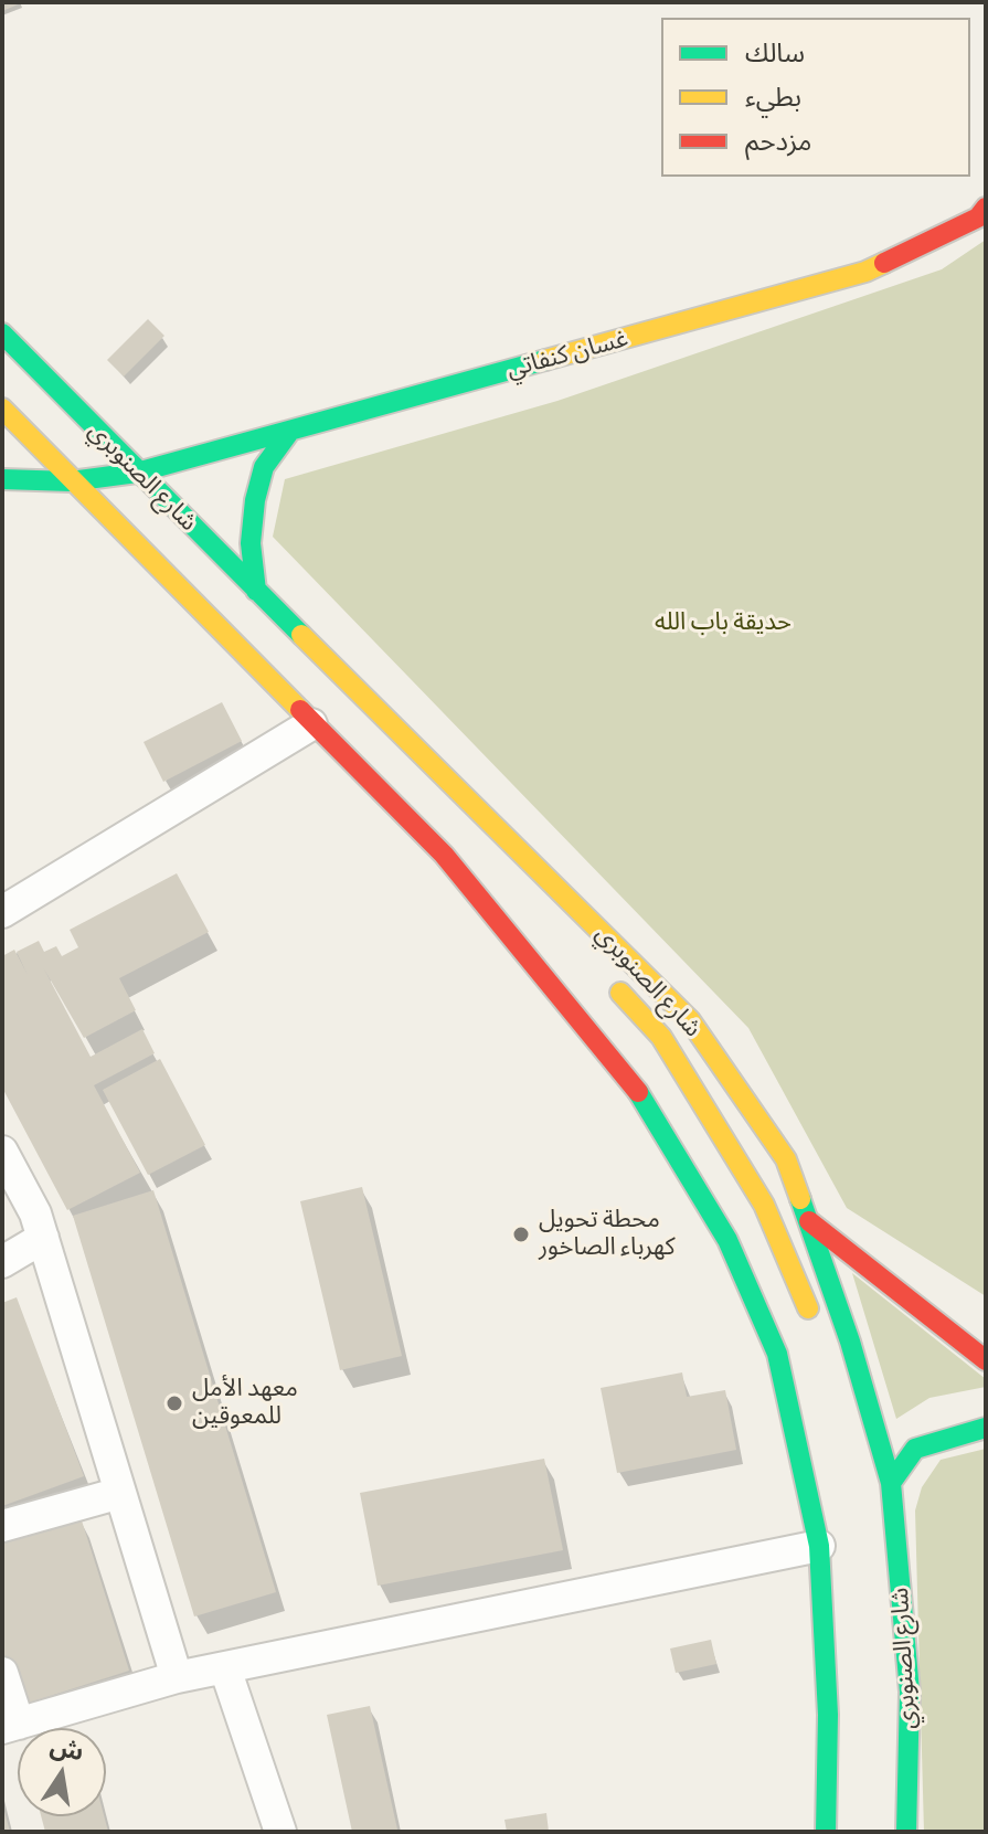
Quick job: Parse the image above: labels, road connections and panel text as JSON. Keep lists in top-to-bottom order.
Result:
{
  "streets": {
    "main road": ["غسان كنفاتي", "شارع الصنوبري"]
  },
  "crossings": [
    ["غسان كنفاتي", "شارع الصنوبري"]
  ],
  "parks": ["حديقة باب الله"],
  "places": ["محطة تحويل كهرباء الصاخور", "معهد الأمل للمعوقين"],
  "legend": ["سالك", "بطيء", "مزدحم"],
  "north": "top"
}
